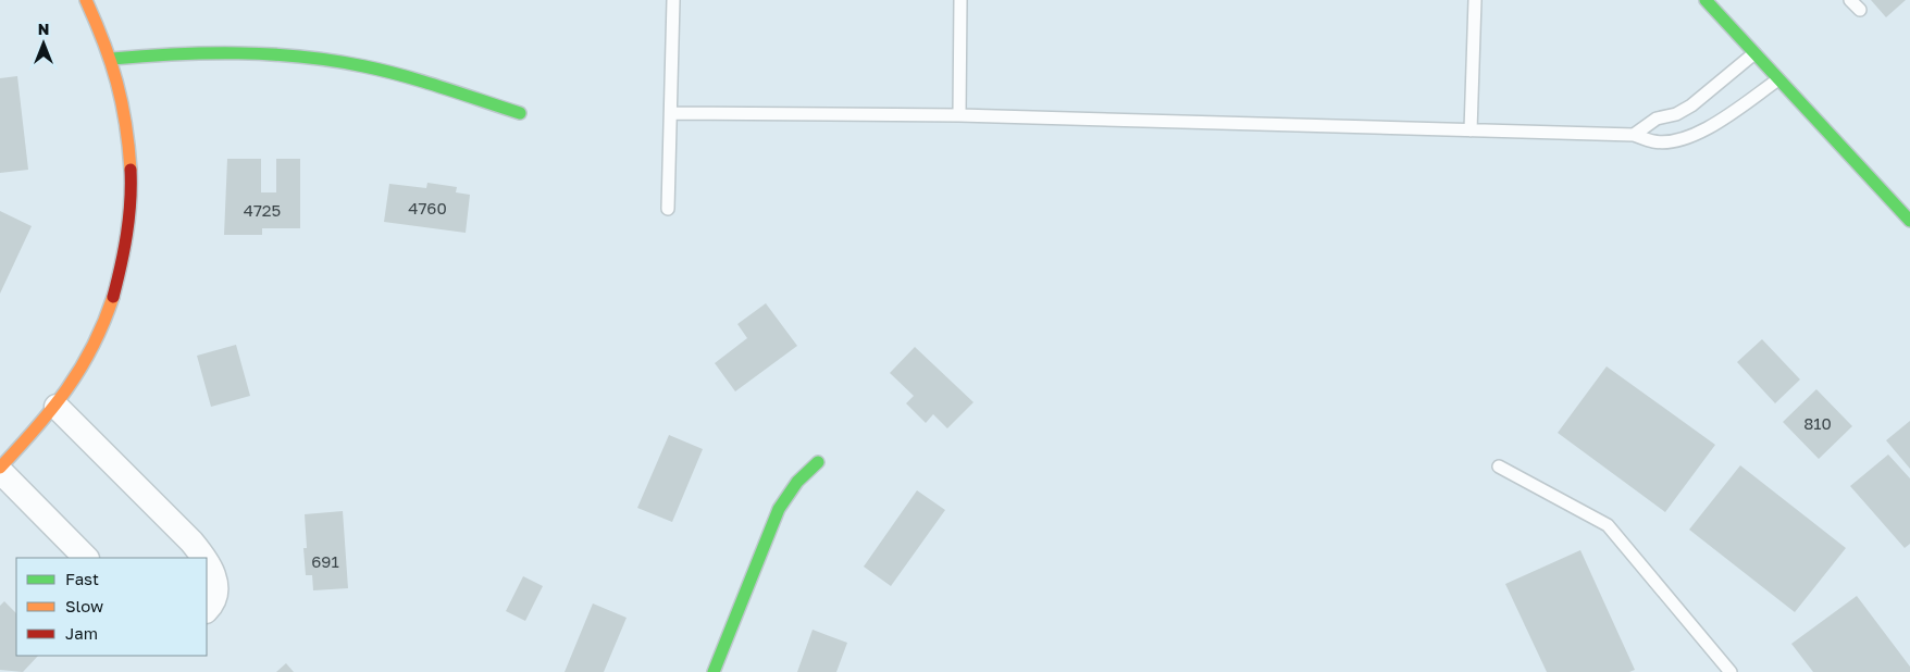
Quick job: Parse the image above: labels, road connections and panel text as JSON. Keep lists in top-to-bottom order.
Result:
{
  "house_numbers": [
    "4760",
    "4725",
    "810",
    "691"
  ],
  "legend": ["Fast", "Slow", "Jam"],
  "north": "top"
}
